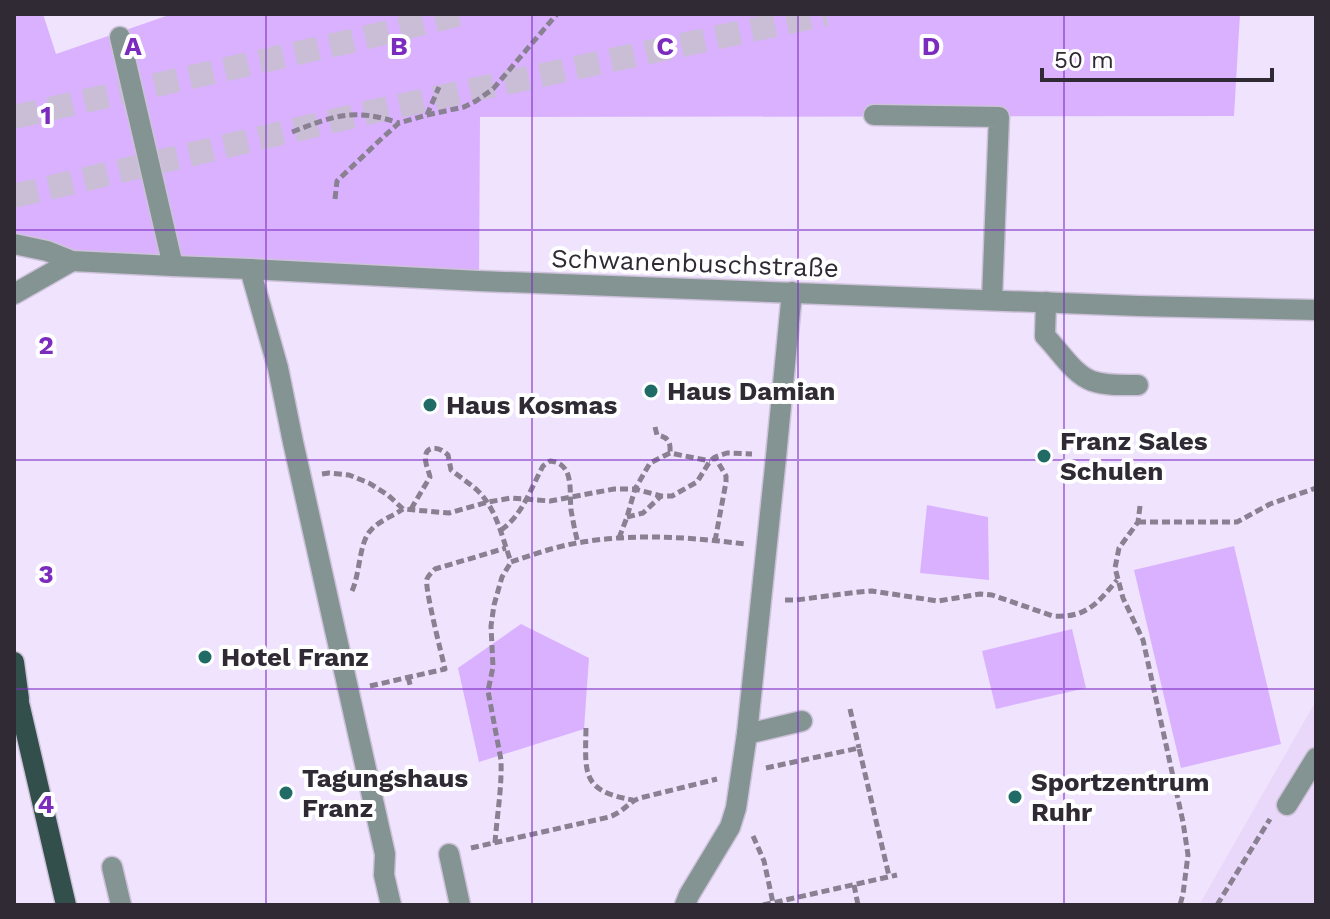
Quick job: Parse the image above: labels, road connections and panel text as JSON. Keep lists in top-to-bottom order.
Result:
{
  "streets": {
    "street": ["Schwanenbuschstraße"]
  },
  "places": [
    "Haus Damian",
    "Haus Kosmas",
    "Franz Sales Schulen",
    "Hotel Franz",
    "Tagungshaus Franz",
    "Sportzentrum Ruhr"
  ],
  "scale_bar": "50 m",
  "grid": {
    "columns": [
      "A",
      "B",
      "C",
      "D"
    ],
    "rows": [
      "1",
      "2",
      "3",
      "4"
    ]
  }
}
